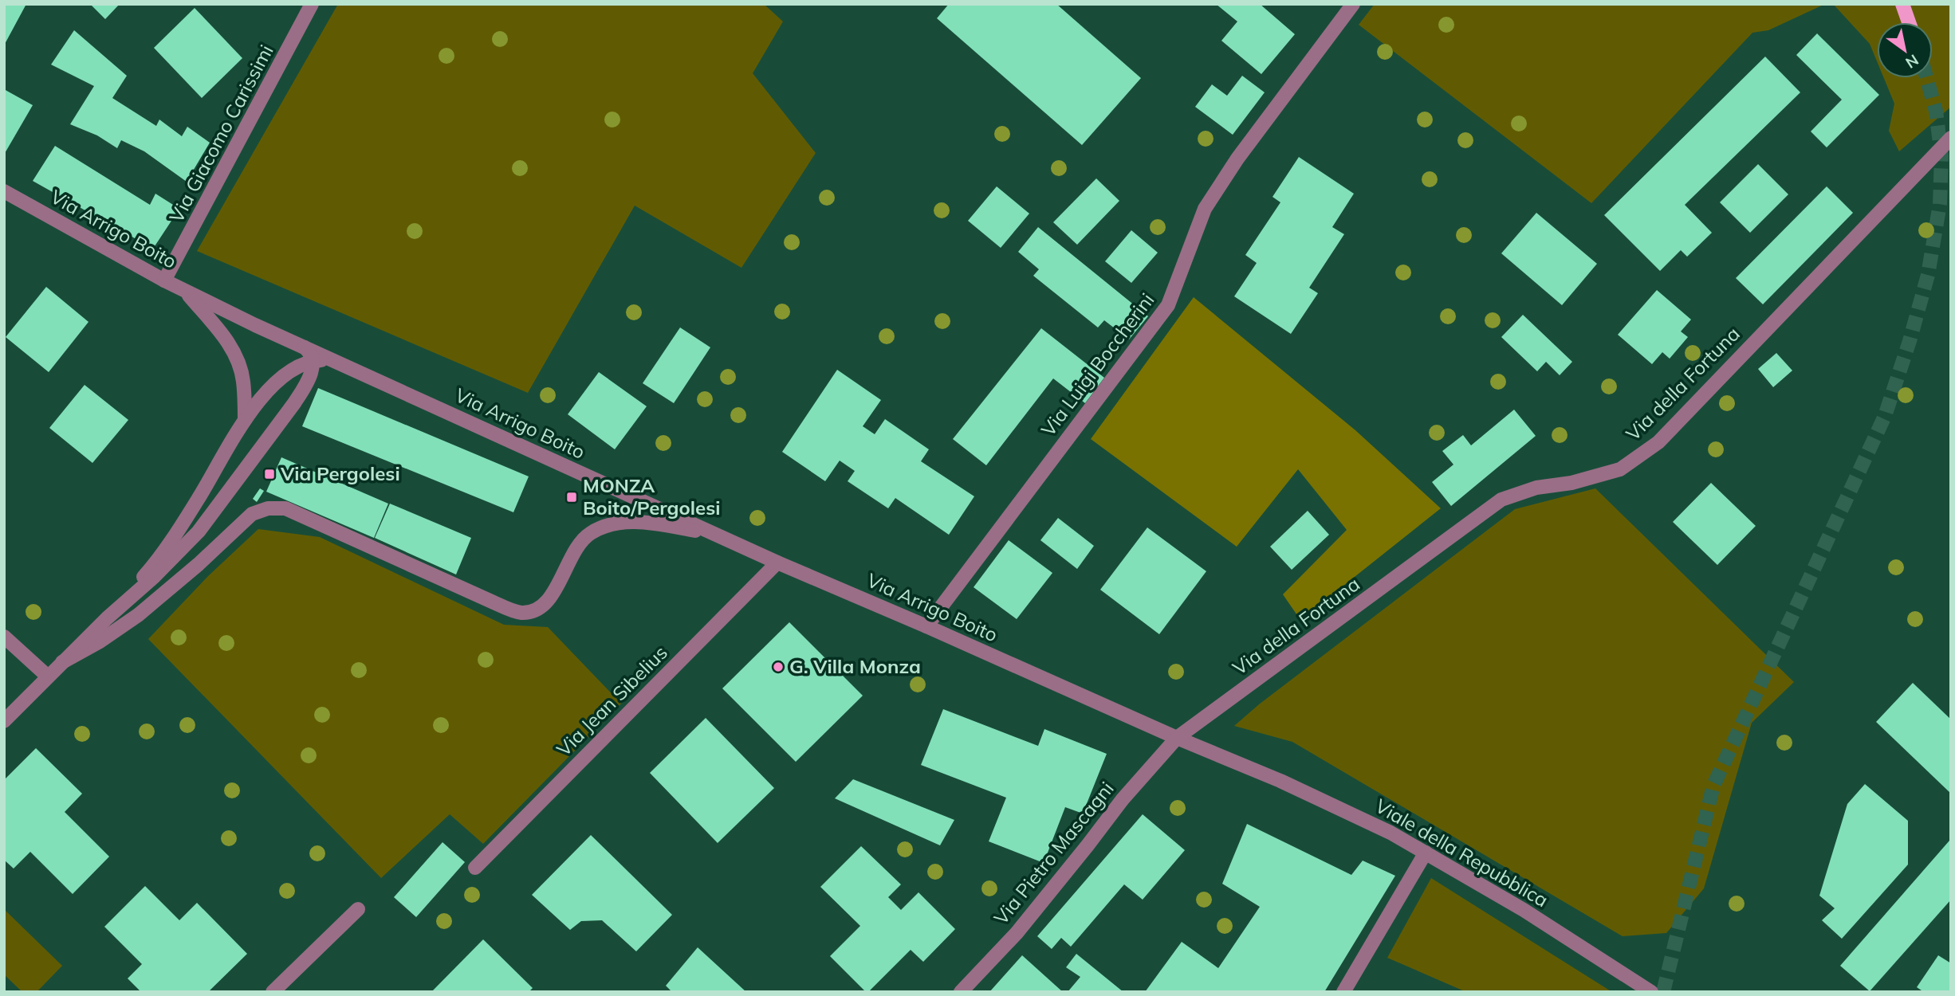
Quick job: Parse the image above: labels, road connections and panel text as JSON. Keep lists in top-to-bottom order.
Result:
{
  "streets": {
    "street": [
      "Via Giacomo Carissimi",
      "Via Arrigo Boito",
      "Via Luigi Boccherini",
      "Via della Fortuna",
      "Via Jean Sibelius",
      "Via Pietro Mascagni",
      "Viale della Repubblica"
    ]
  },
  "crossings": [
    ["Via Giacomo Carissimi", "Via Arrigo Boito"],
    ["Via Arrigo Boito", "Via Luigi Boccherini"],
    ["Via Arrigo Boito", "Via della Fortuna"],
    ["Via Arrigo Boito", "Via Jean Sibelius"],
    ["Via Arrigo Boito", "Via Pietro Mascagni"],
    ["Via Arrigo Boito", "Viale della Repubblica"],
    ["Via della Fortuna", "Via Pietro Mascagni"]
  ],
  "places": {
    "transit": ["Via Pergolesi", "MONZA Boito/Pergolesi"],
    "other": ["G. Villa Monza"]
  },
  "north": "bottom right"
}
